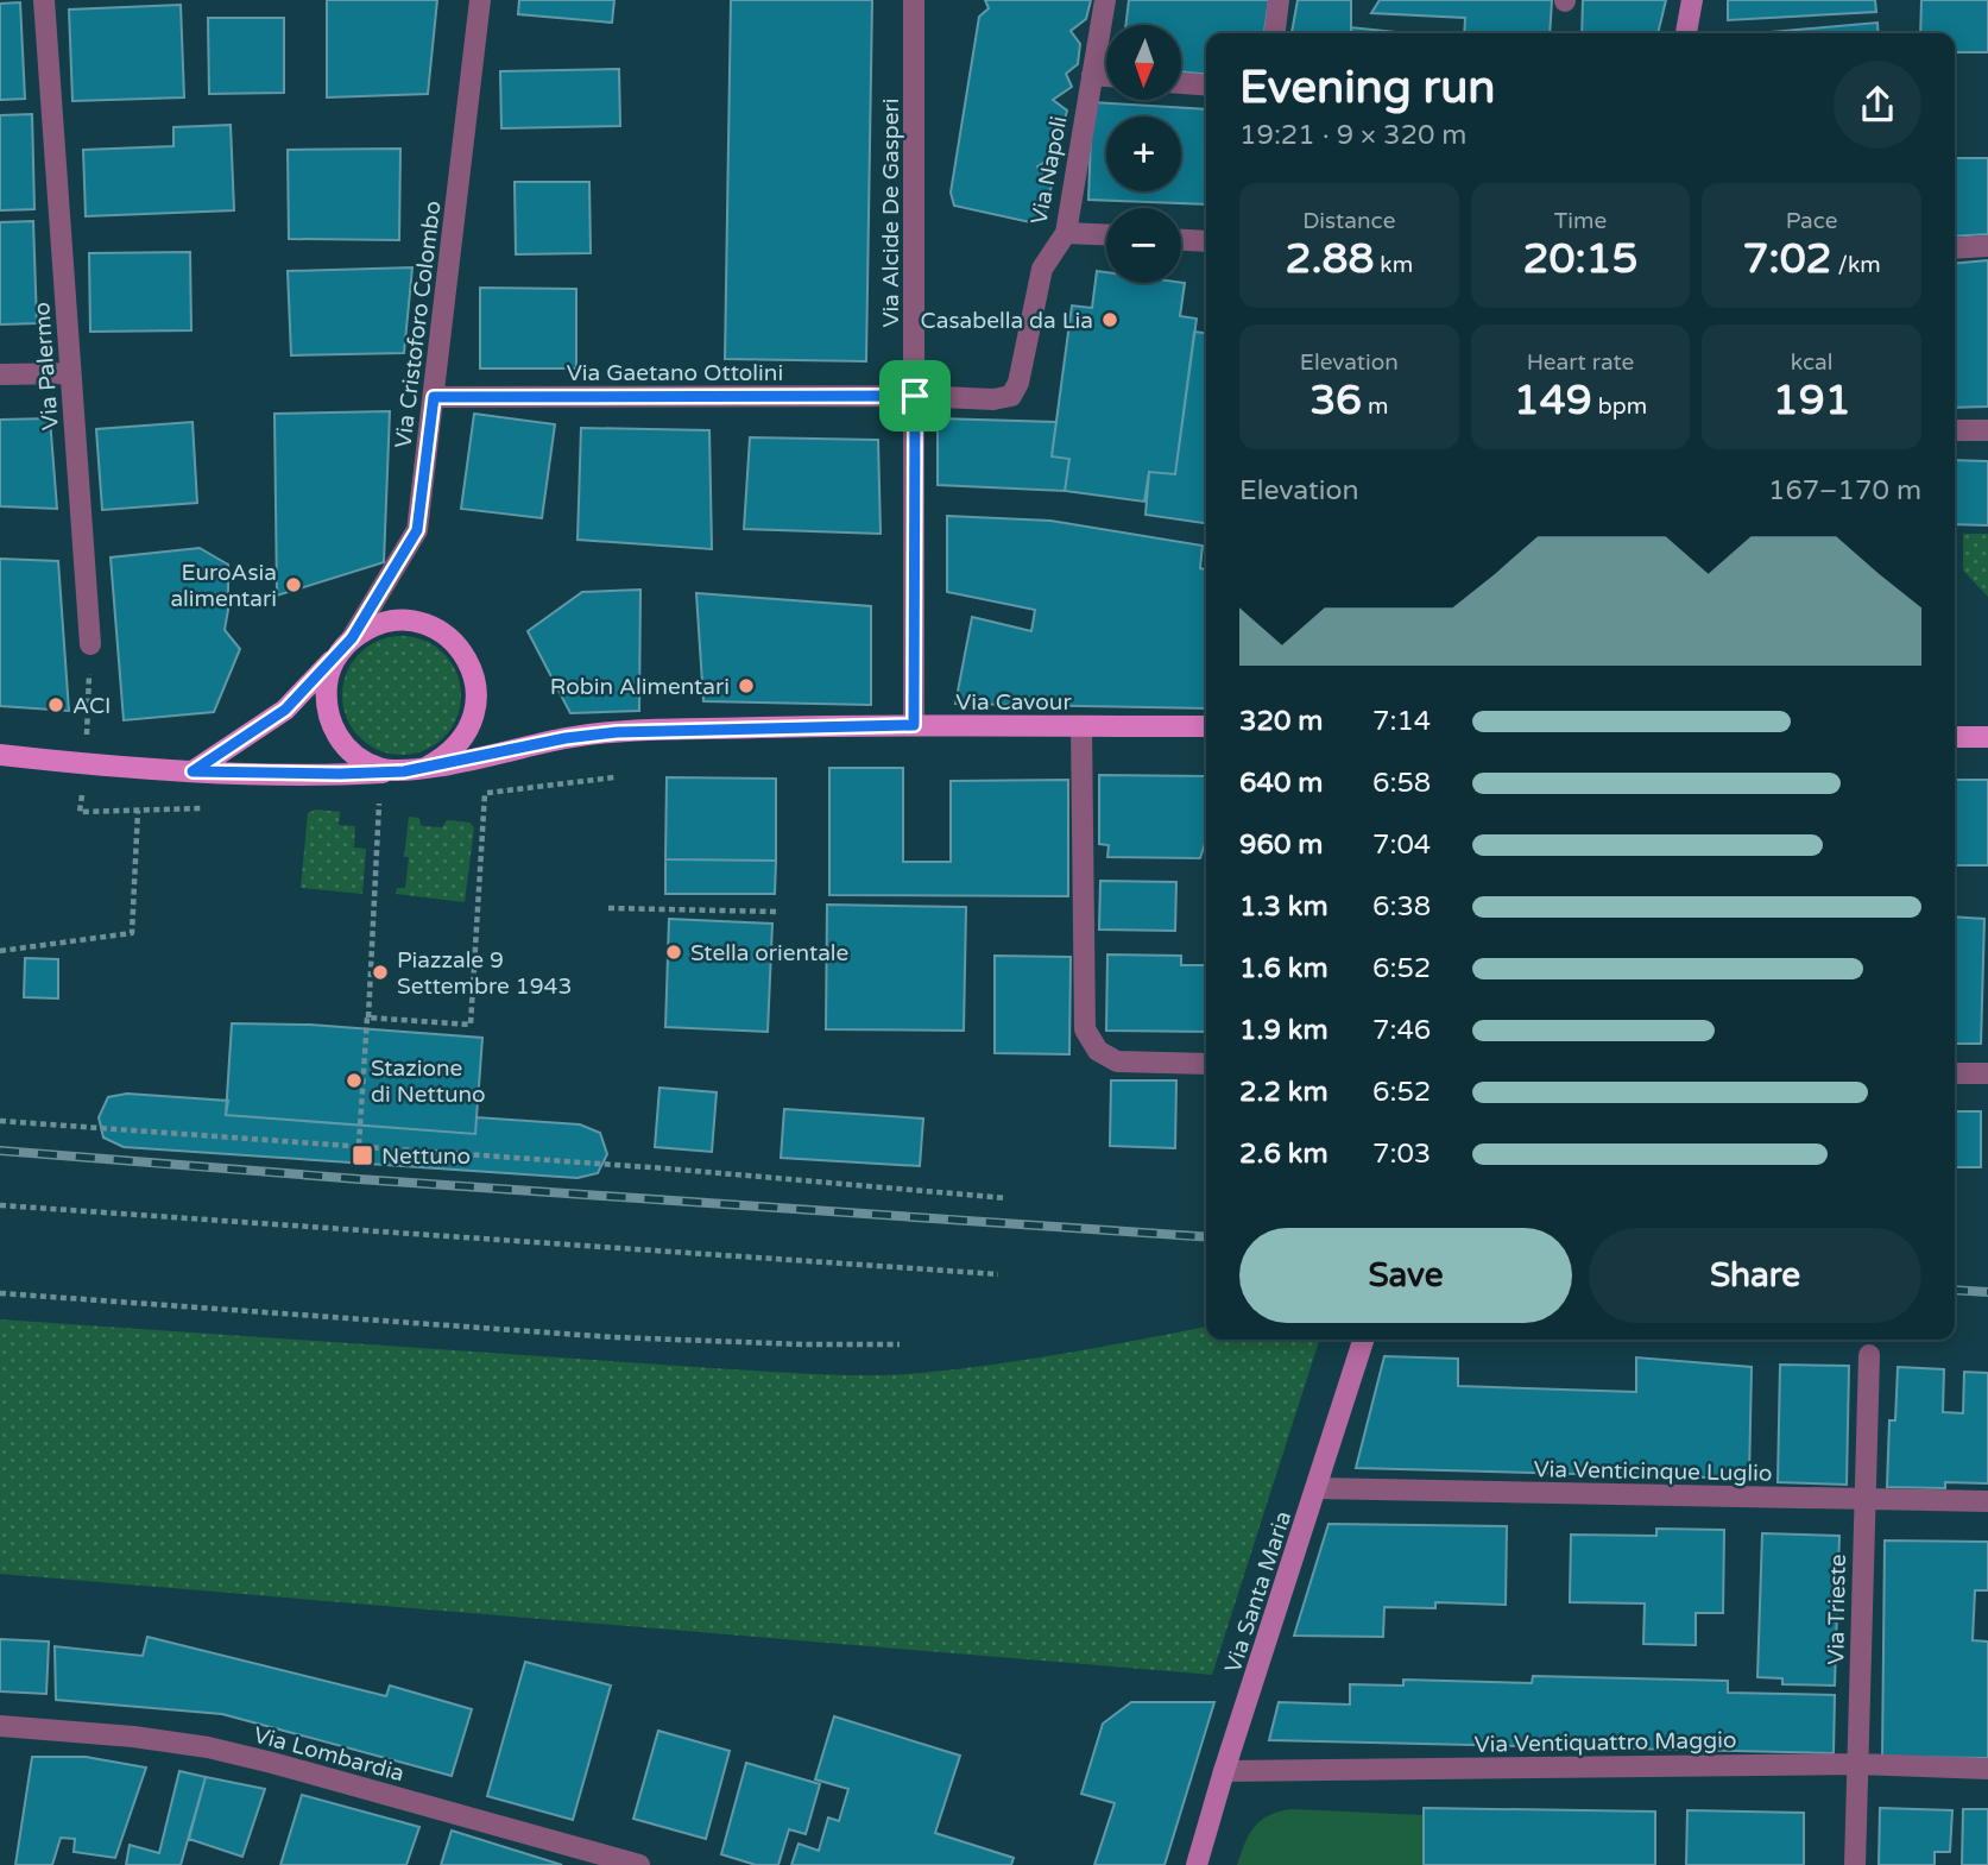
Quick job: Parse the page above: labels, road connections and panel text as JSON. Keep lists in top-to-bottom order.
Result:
{
  "streets": {
    "main road": ["Via Cavour", "Via Santa Maria"],
    "street": [
      "Via Napoli",
      "Via Alcide De Gasperi",
      "Via Cristoforo Colombo",
      "Via Palermo",
      "Via Gaetano Ottolini",
      "Via Venticinque Luglio",
      "Via Trieste",
      "Via Ventiquattro Maggio",
      "Via Lombardia"
    ]
  },
  "crossings": [
    ["Via Napoli", "Via Alcide De Gasperi"],
    ["Via Napoli", "Via Gaetano Ottolini"],
    ["Via Alcide De Gasperi", "Via Gaetano Ottolini"],
    ["Via Alcide De Gasperi", "Via Cavour"],
    ["Via Cristoforo Colombo", "Via Gaetano Ottolini"],
    ["Via Cristoforo Colombo", "Via Cavour"],
    ["Via Venticinque Luglio", "Via Santa Maria"],
    ["Via Venticinque Luglio", "Via Trieste"],
    ["Via Santa Maria", "Via Ventiquattro Maggio"],
    ["Via Trieste", "Via Ventiquattro Maggio"]
  ],
  "places": {
    "other": [
      "Casabella da Lia",
      "EuroAsia alimentari",
      "Robin Alimentari",
      "ACI",
      "Stella orientale",
      "Piazzale 9 Settembre 1943",
      "Stazione di Nettuno"
    ],
    "transit": ["Nettuno"]
  },
  "north": "bottom",
  "page": {
    "map_buttons": ["+", "−"],
    "heading": ["Evening run", "19:21 · 9 × 320 m"],
    "stats": [
      ["Distance", "2.88 km"],
      ["Time", "20:15"],
      ["Pace", "7:02 /km"],
      ["Elevation", "36 m"],
      ["Heart rate", "149 bpm"],
      ["kcal", "191"]
    ],
    "chart": ["Elevation", "167–170 m"],
    "list": [
      {
        "name": "320 m",
        "note": "7:14"
      },
      {
        "name": "640 m",
        "note": "6:58"
      },
      {
        "name": "960 m",
        "note": "7:04"
      },
      {
        "name": "1.3 km",
        "note": "6:38"
      },
      {
        "name": "1.6 km",
        "note": "6:52"
      },
      {
        "name": "1.9 km",
        "note": "7:46"
      },
      {
        "name": "2.2 km",
        "note": "6:52"
      },
      {
        "name": "2.6 km",
        "note": "7:03"
      }
    ],
    "buttons": ["Save", "Share"]
  }
}
